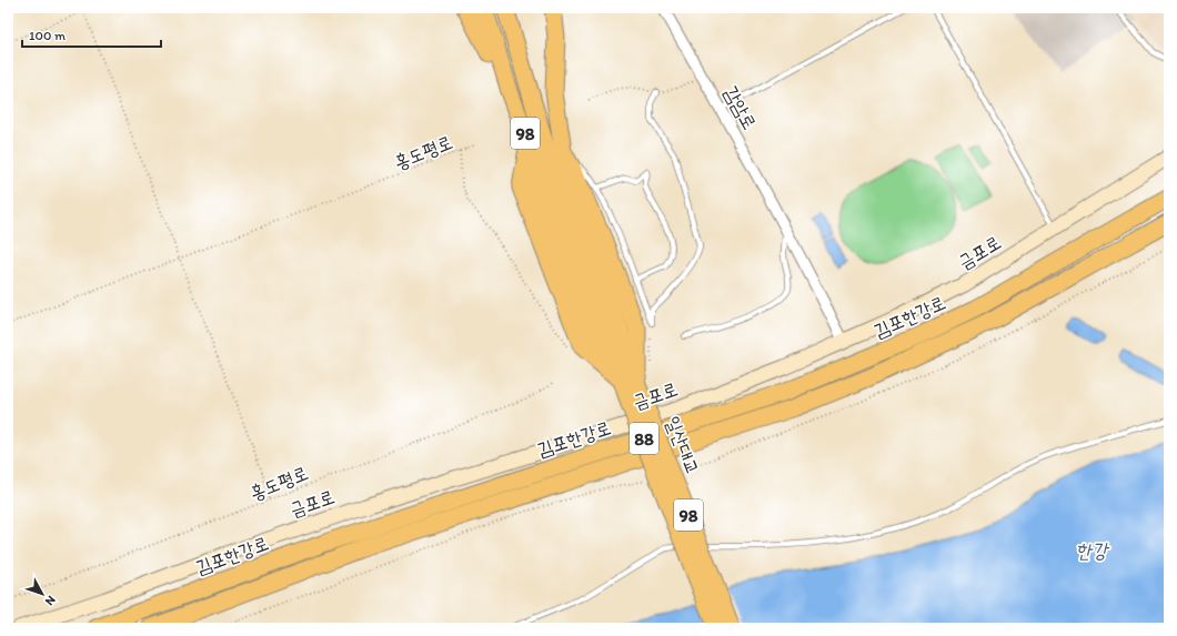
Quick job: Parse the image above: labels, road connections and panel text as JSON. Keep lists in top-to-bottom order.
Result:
{
  "streets": {
    "highway": [
      "98",
      "김포한강로",
      "88",
      "일산대교"
    ],
    "main road": ["금포로"],
    "street": ["감암로"],
    "path": ["홍도평로"]
  },
  "crossings": [
    ["감암로", "금포로"],
    ["98", "일산대교"]
  ],
  "water": ["한강"],
  "scale_bar": "100 m",
  "north": "bottom right"
}
